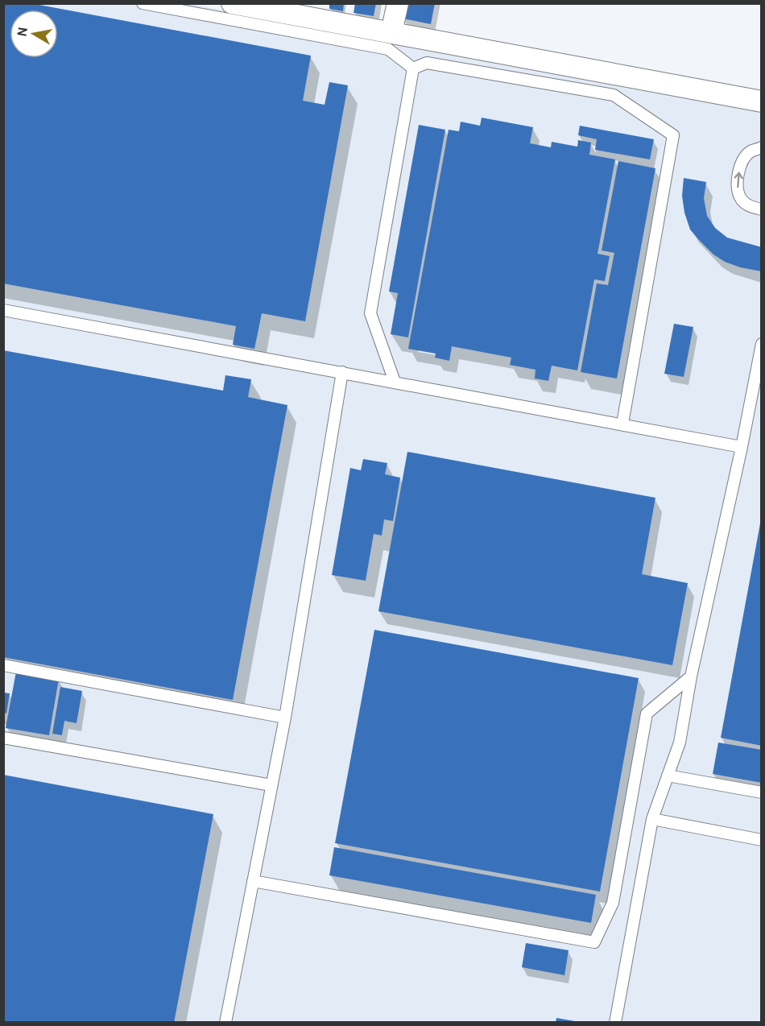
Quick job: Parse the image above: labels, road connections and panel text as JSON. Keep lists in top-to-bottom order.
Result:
{
  "north": "left"
}
